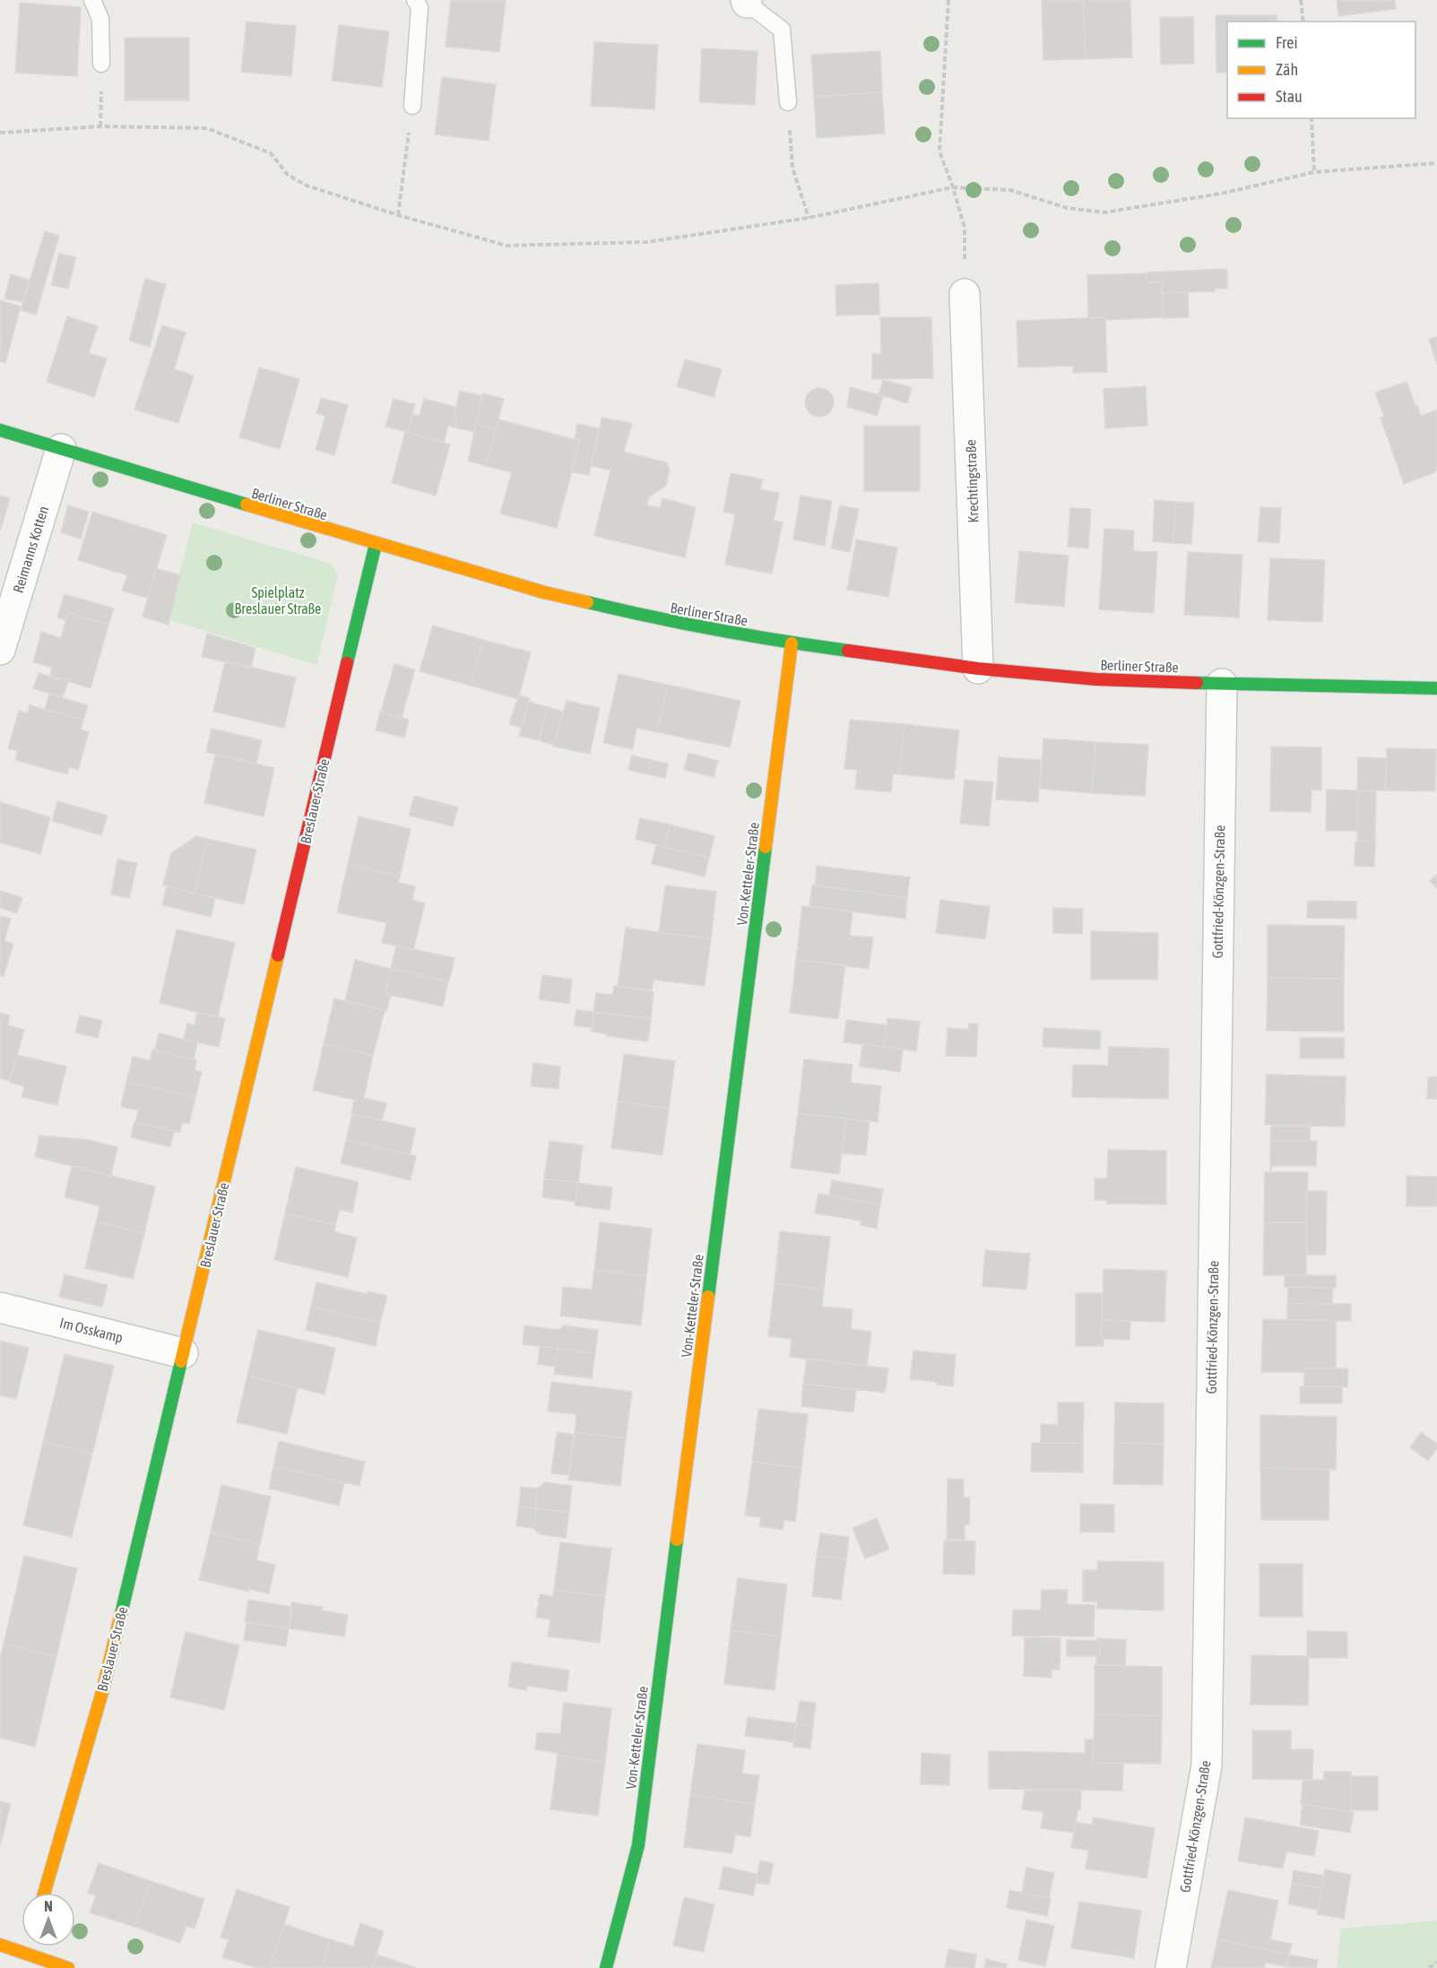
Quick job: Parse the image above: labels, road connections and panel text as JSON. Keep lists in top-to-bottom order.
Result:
{
  "streets": {
    "street": [
      "Krechtingstraße",
      "Berliner Straße",
      "Reimanns Kotten",
      "Breslauer Straße",
      "Von-Ketteler-Straße",
      "Gottfried-Könzgen-Straße",
      "Im Osskamp"
    ]
  },
  "crossings": [
    ["Krechtingstraße", "Berliner Straße"],
    ["Berliner Straße", "Reimanns Kotten"],
    ["Berliner Straße", "Breslauer Straße"],
    ["Berliner Straße", "Von-Ketteler-Straße"],
    ["Berliner Straße", "Gottfried-Könzgen-Straße"],
    ["Breslauer Straße", "Im Osskamp"]
  ],
  "parks": ["Spielplatz Breslauer Straße"],
  "legend": ["Frei", "Zäh", "Stau"],
  "north": "top"
}
